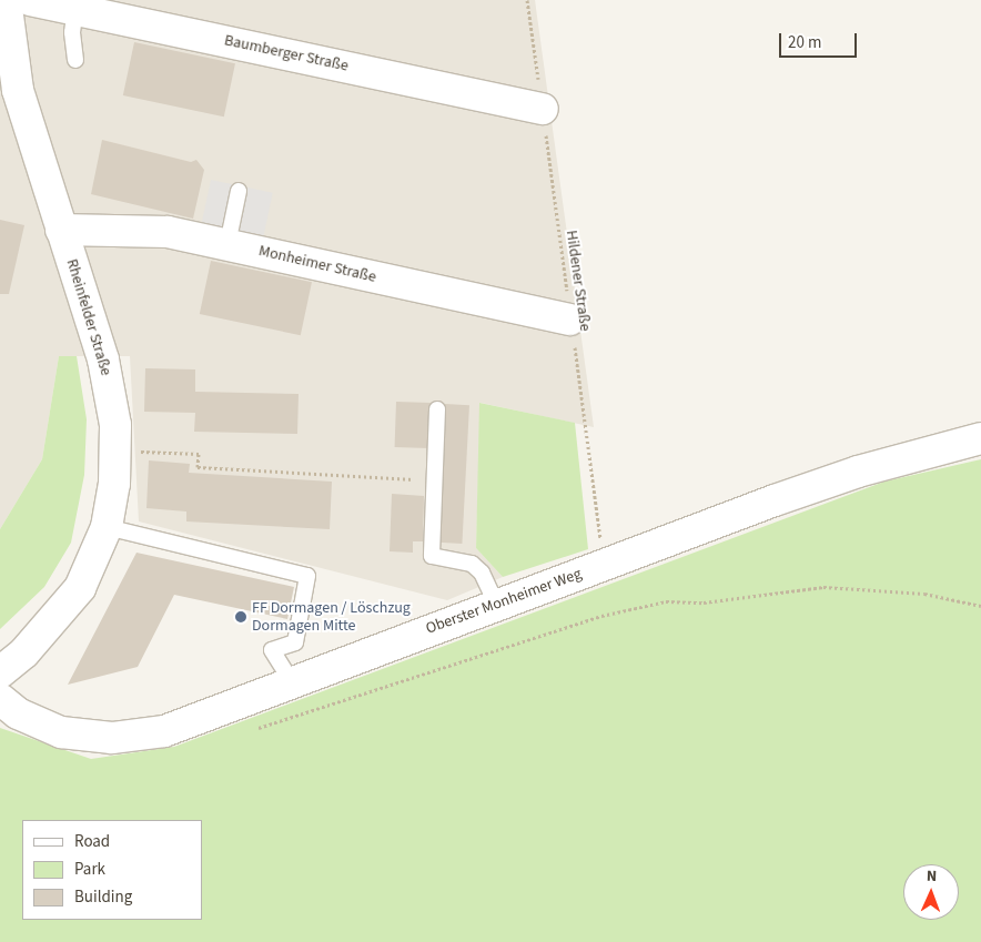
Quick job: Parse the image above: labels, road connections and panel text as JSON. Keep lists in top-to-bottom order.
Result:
{
  "streets": {
    "street": [
      "Baumberger Straße",
      "Monheimer Straße",
      "Rheinfelder Straße",
      "Oberster Monheimer Weg"
    ],
    "path": ["Hildener Straße"]
  },
  "crossings": [
    ["Baumberger Straße", "Hildener Straße"],
    ["Monheimer Straße", "Hildener Straße"],
    ["Monheimer Straße", "Rheinfelder Straße"],
    ["Hildener Straße", "Oberster Monheimer Weg"]
  ],
  "places": ["FF Dormagen / Löschzug Dormagen Mitte"],
  "legend": ["Road", "Park", "Building"],
  "scale_bar": "20 m",
  "north": "top"
}
